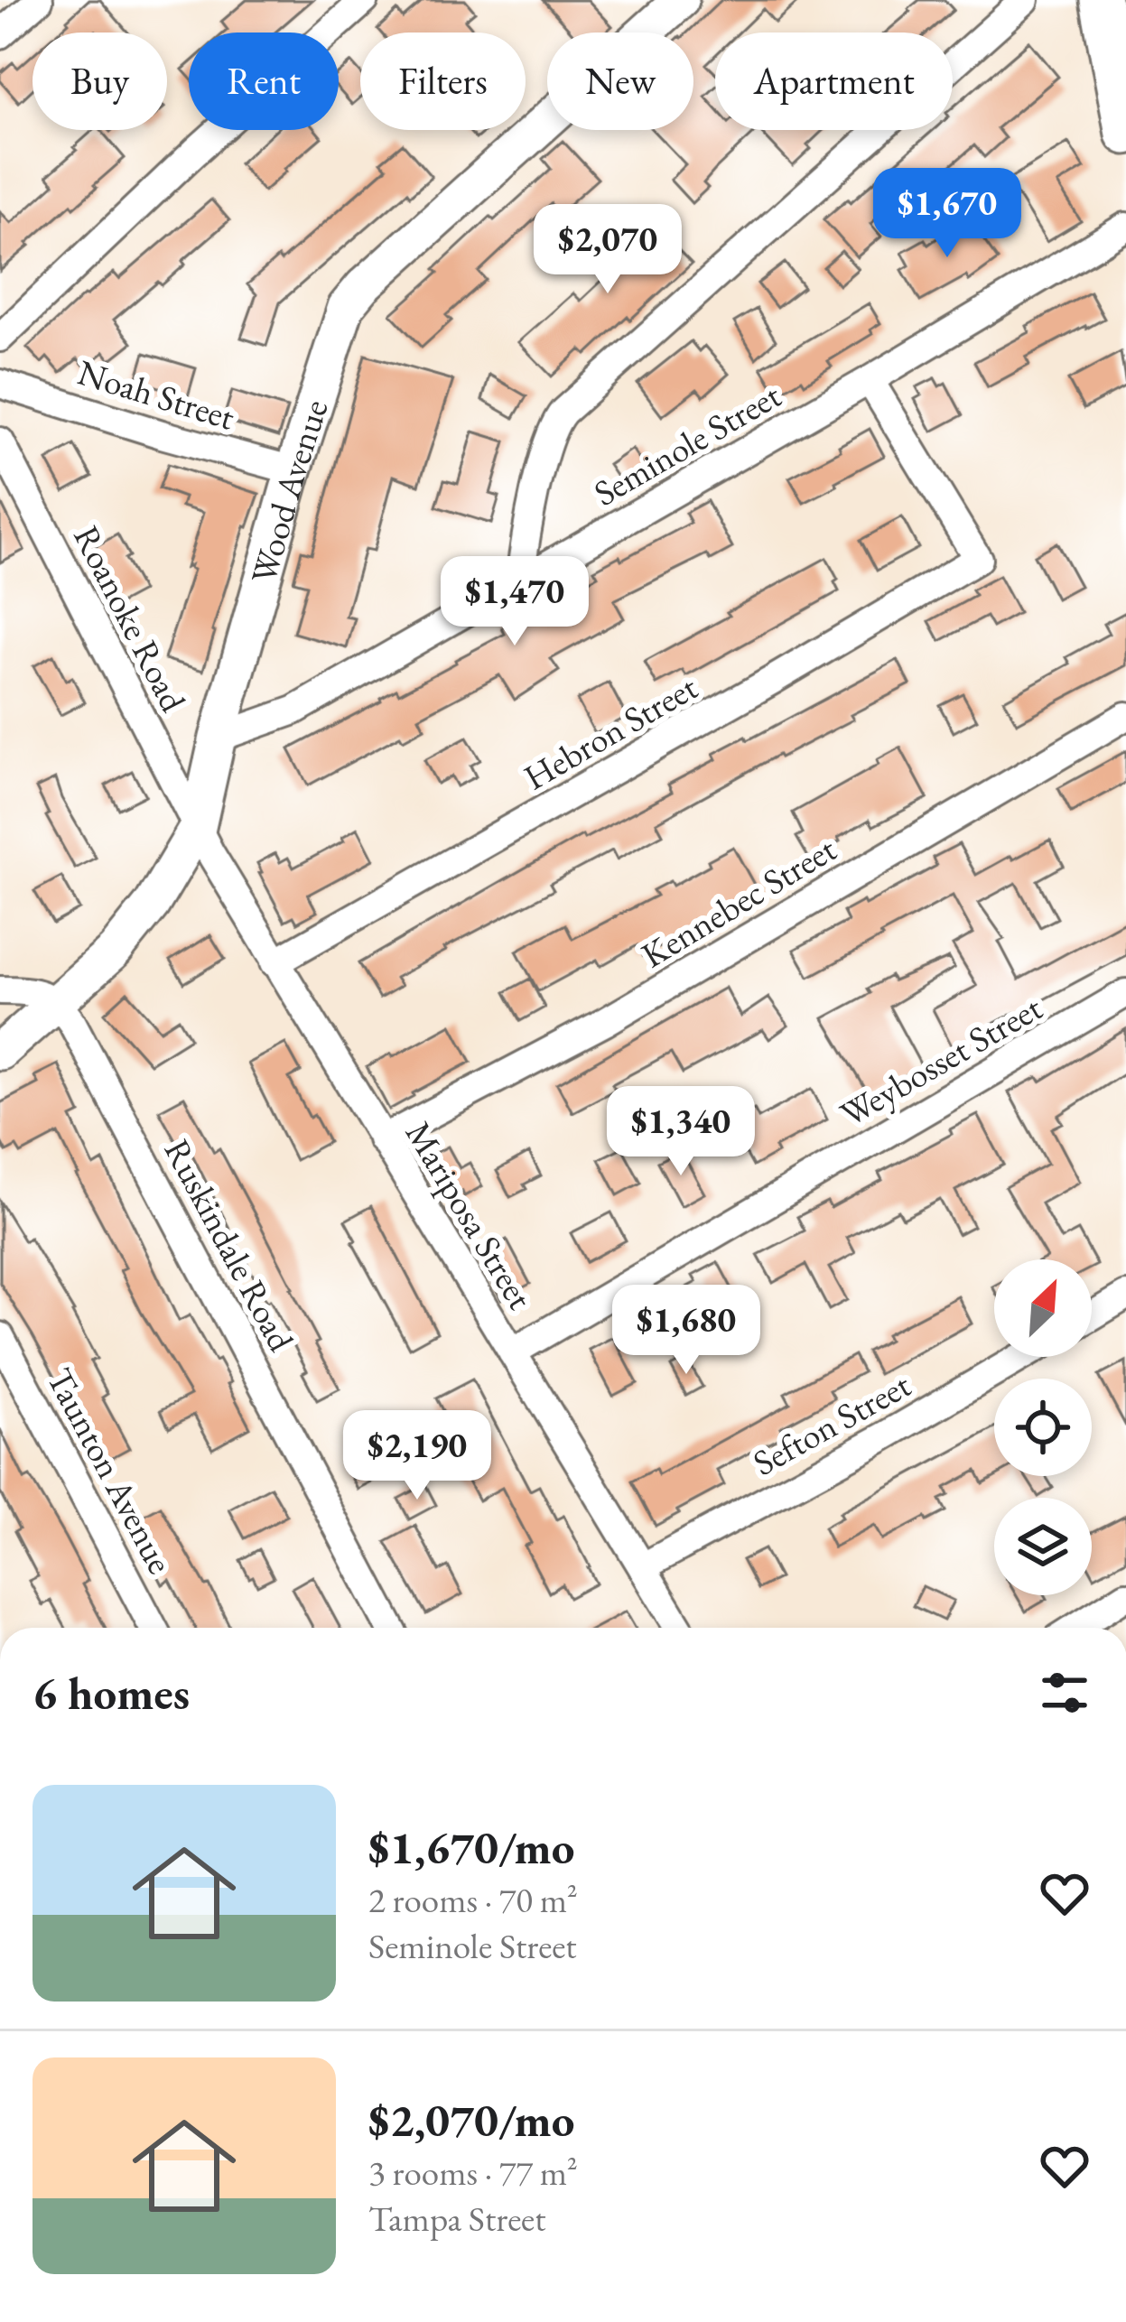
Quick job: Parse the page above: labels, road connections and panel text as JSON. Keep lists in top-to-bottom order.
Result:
{
  "streets": {
    "main road": ["Wood Avenue"],
    "street": [
      "Noah Street",
      "Seminole Street",
      "Roanoke Road",
      "Hebron Street",
      "Kennebec Street",
      "Weybosset Street",
      "Mariposa Street",
      "Ruskindale Road",
      "Sefton Street",
      "Taunton Avenue"
    ]
  },
  "crossings": [
    ["Noah Street", "Wood Avenue"],
    ["Seminole Street", "Wood Avenue"],
    ["Seminole Street", "Hebron Street"],
    ["Wood Avenue", "Roanoke Road"],
    ["Wood Avenue", "Mariposa Street"],
    ["Wood Avenue", "Ruskindale Road"],
    ["Roanoke Road", "Mariposa Street"],
    ["Hebron Street", "Mariposa Street"],
    ["Kennebec Street", "Mariposa Street"],
    ["Weybosset Street", "Mariposa Street"],
    ["Mariposa Street", "Sefton Street"]
  ],
  "north": "top right",
  "page": {
    "chip": [
      "Buy",
      "Rent",
      "Filters",
      "New",
      "Apartment"
    ],
    "price": [
      "$1,670",
      "$2,070",
      "$1,470",
      "$1,340",
      "$1,680",
      "$2,190"
    ],
    "heading": "6 homes",
    "list": [
      {
        "name": "$1,670/mo",
        "note": "2 rooms · 70 m² · Seminole Street"
      },
      {
        "name": "$2,070/mo",
        "note": "3 rooms · 77 m² · Tampa Street"
      }
    ]
  }
}
